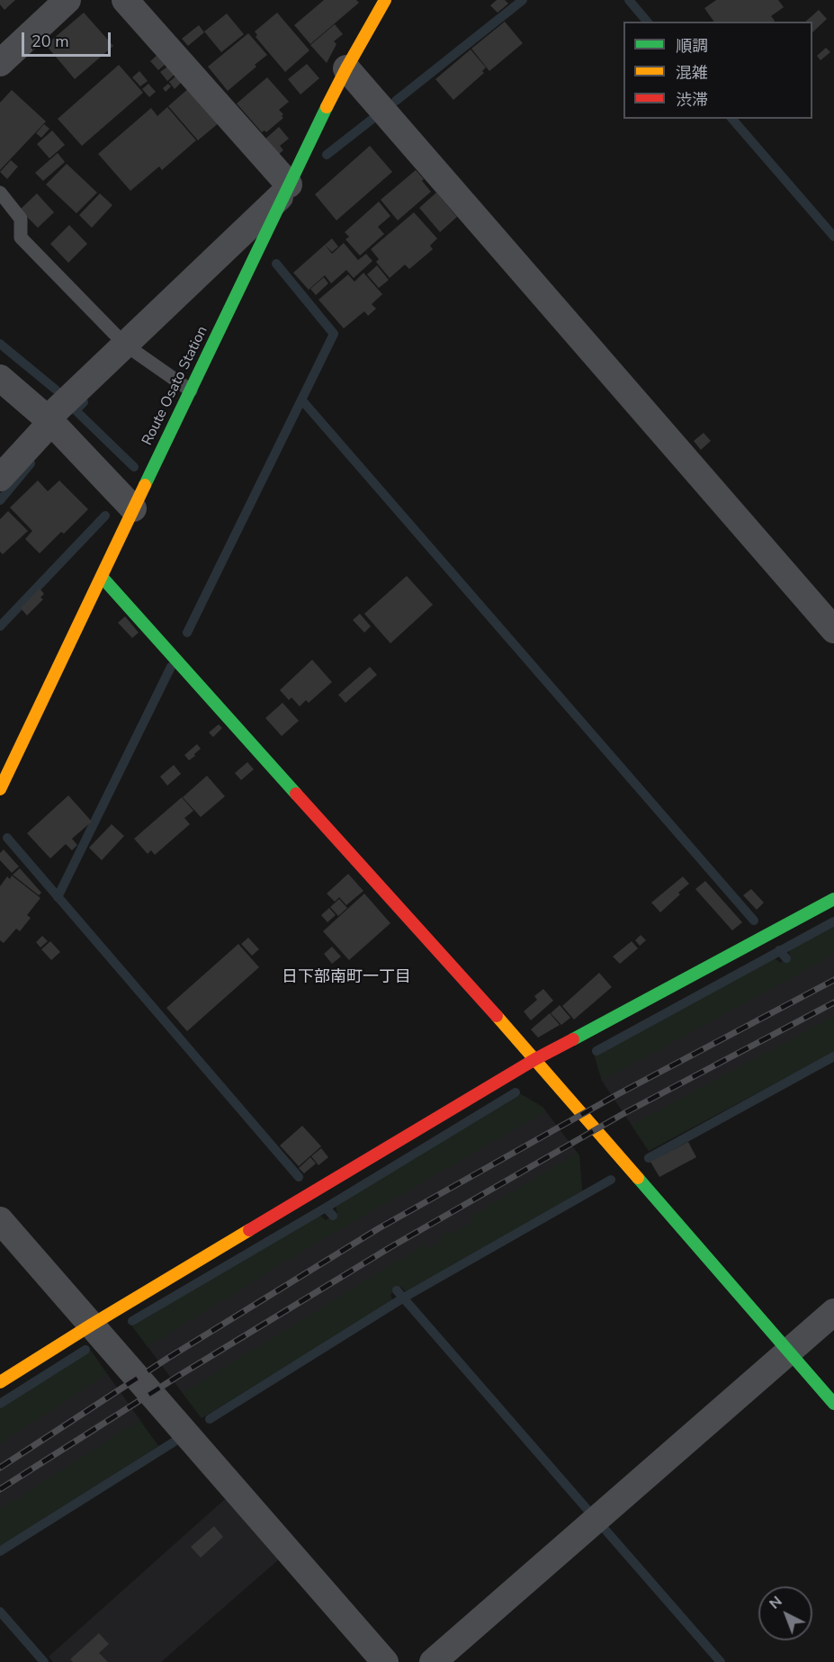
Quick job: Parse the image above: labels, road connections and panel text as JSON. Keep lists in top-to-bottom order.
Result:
{
  "streets": {
    "street": ["Route Osato Station"]
  },
  "districts": ["日下部南町一丁目"],
  "legend": ["順調", "混雑", "渋滞"],
  "scale_bar": "20 m",
  "north": "top left"
}
